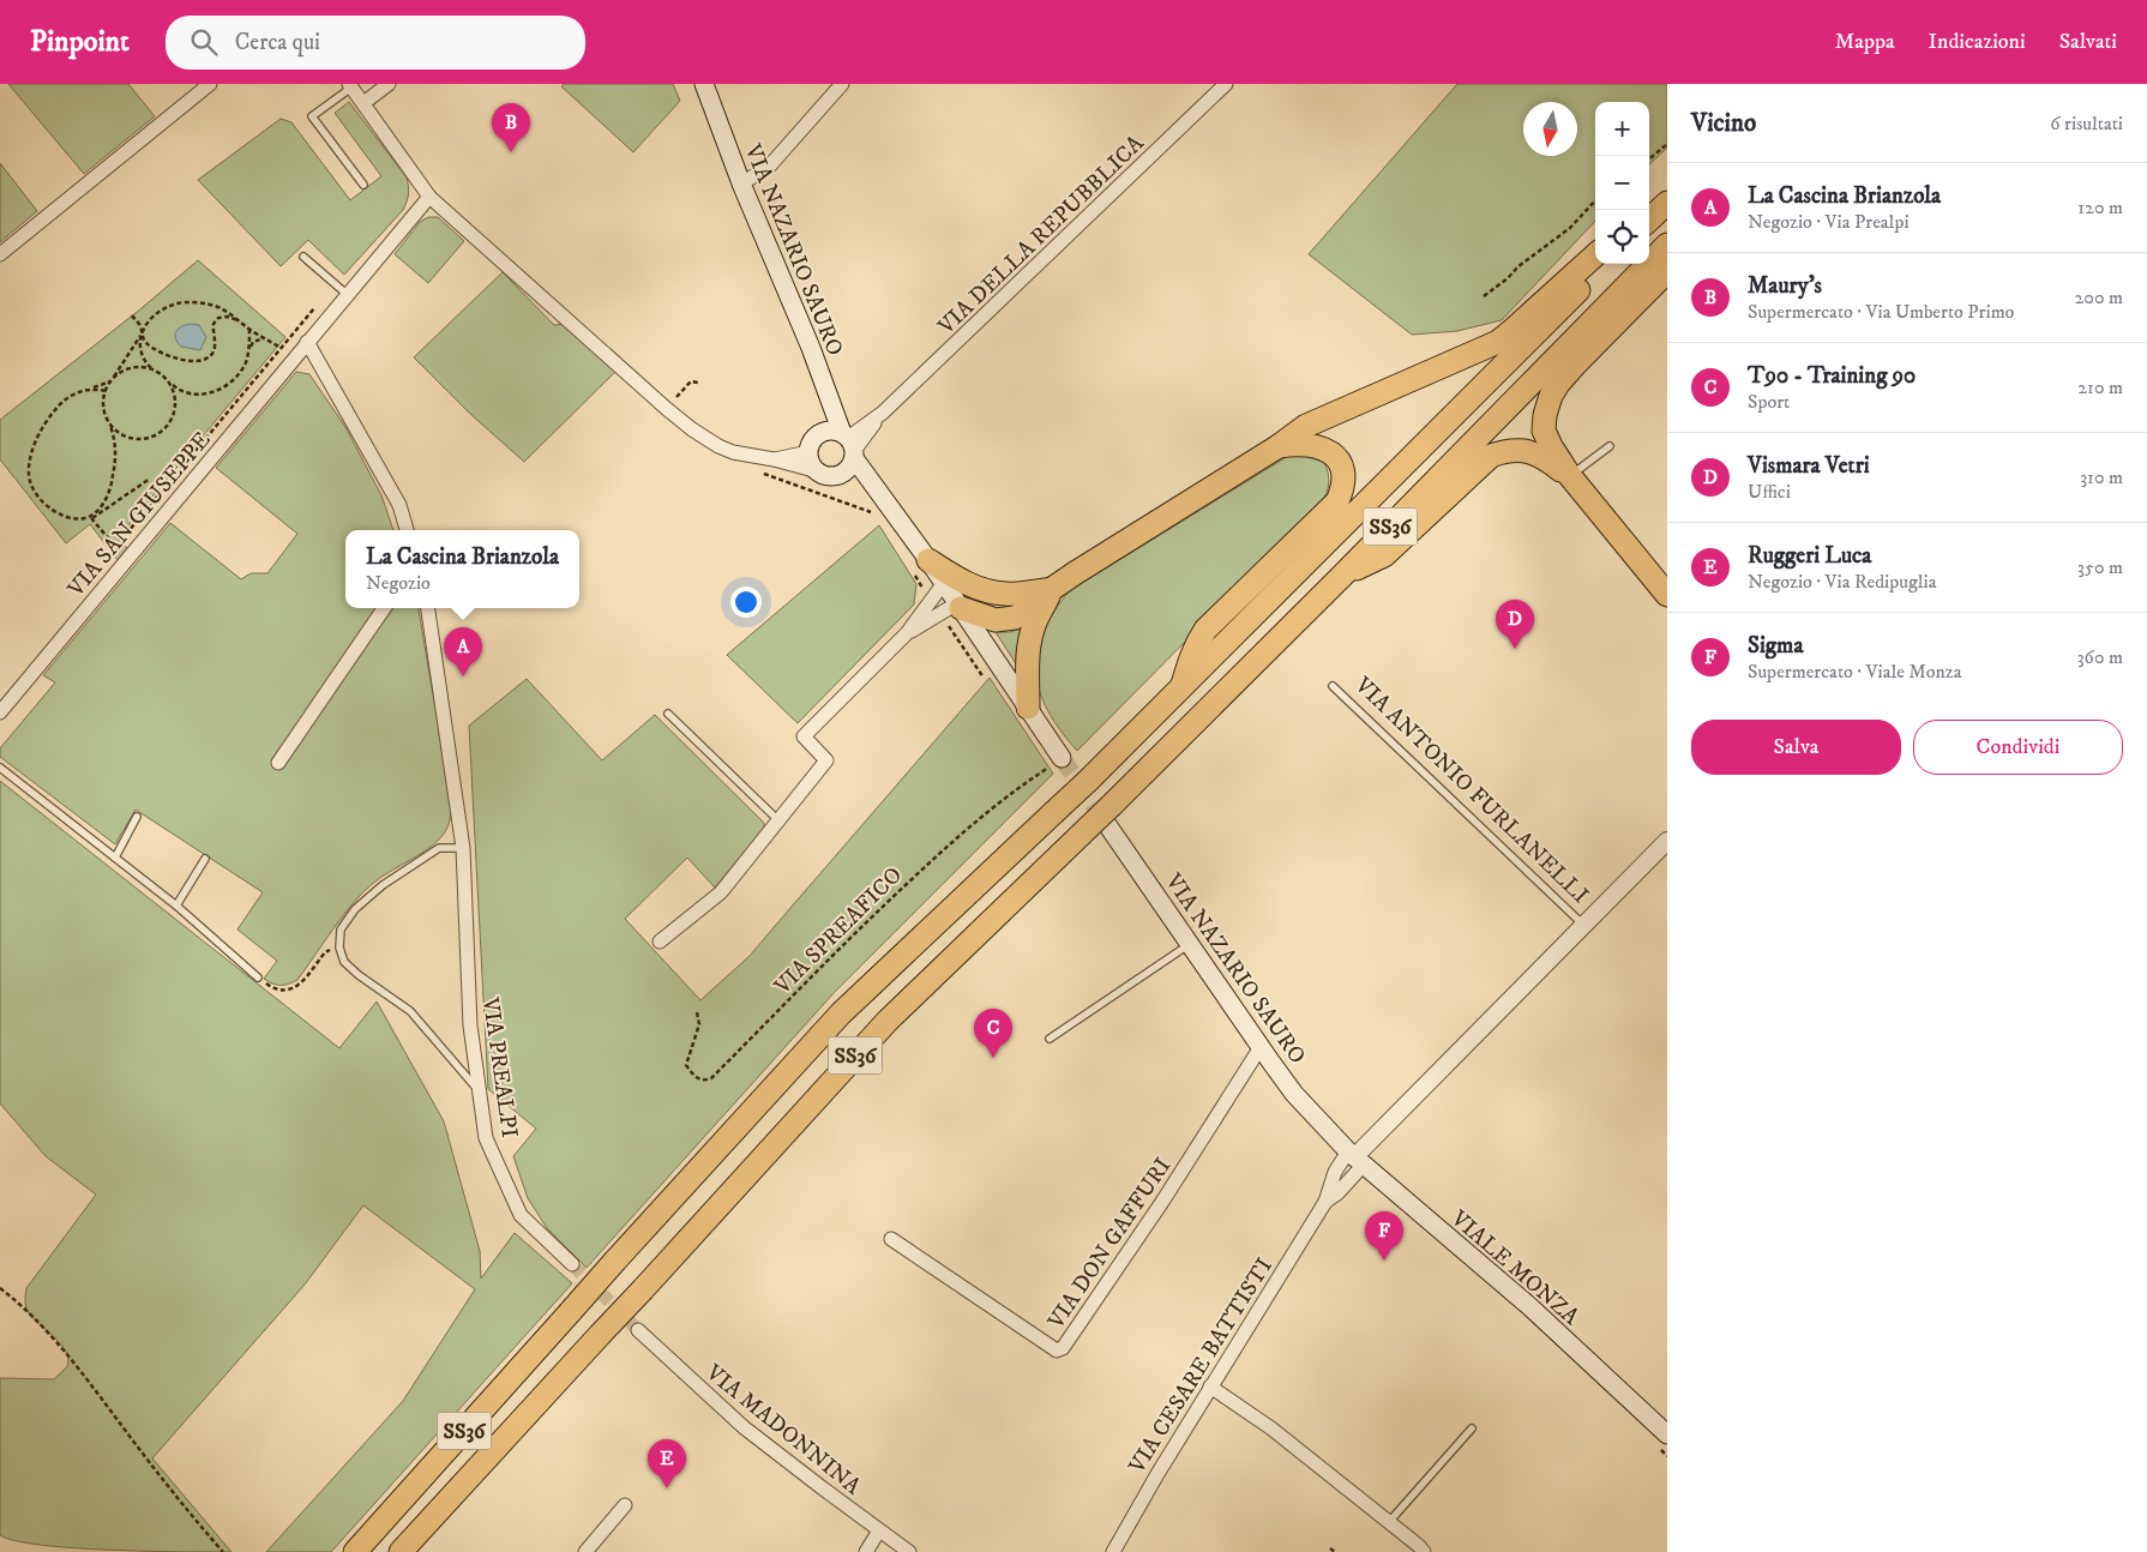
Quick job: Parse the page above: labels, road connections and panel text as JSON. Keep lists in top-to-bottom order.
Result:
{
  "streets": {
    "highway": ["SS36"],
    "main road": ["VIA NAZARIO SAURO", "VIALE MONZA"],
    "street": [
      "VIA DELLA REPUBBLICA",
      "VIA SAN GIUSEPPE",
      "VIA ANTONIO FURLANELLI",
      "VIA PREALPI",
      "VIA DON GAFFURI",
      "VIA CESARE BATTISTI",
      "VIA MADONNINA"
    ],
    "path": ["VIA SPREAFICO"]
  },
  "crossings": [
    ["VIA DELLA REPUBBLICA", "VIA NAZARIO SAURO"],
    ["VIA NAZARIO SAURO", "SS36"],
    ["VIA NAZARIO SAURO", "VIA DON GAFFURI"],
    ["VIA NAZARIO SAURO", "VIALE MONZA"],
    ["VIA ANTONIO FURLANELLI", "VIALE MONZA"],
    ["VIA ANTONIO FURLANELLI", "VIA CESARE BATTISTI"],
    ["VIALE MONZA", "VIA CESARE BATTISTI"]
  ],
  "north": "bottom",
  "page": {
    "header": "Pinpoint",
    "search": "Cerca qui",
    "nav": ["Mappa", "Indicazioni", "Salvati"],
    "heading": ["Vicino", "6 risultati"],
    "map_buttons": ["+", "−"],
    "pins": [
      "B",
      "D",
      "A",
      "C",
      "F",
      "E"
    ],
    "list": [
      {
        "mark": "A",
        "name": "La Cascina Brianzola",
        "note": "Negozio · Via Prealpi",
        "value": "120 m"
      },
      {
        "mark": "B",
        "name": "Maury's",
        "note": "Supermercato · Via Umberto Primo",
        "value": "200 m"
      },
      {
        "mark": "C",
        "name": "T90 - Training 90",
        "note": "Sport",
        "value": "210 m"
      },
      {
        "mark": "D",
        "name": "Vismara Vetri",
        "note": "Uffici",
        "value": "310 m"
      },
      {
        "mark": "E",
        "name": "Ruggeri Luca",
        "note": "Negozio · Via Redipuglia",
        "value": "350 m"
      },
      {
        "mark": "F",
        "name": "Sigma",
        "note": "Supermercato · Viale Monza",
        "value": "360 m"
      }
    ],
    "popup": ["La Cascina Brianzola", "Negozio"],
    "buttons": ["Salva", "Condividi"]
  }
}
